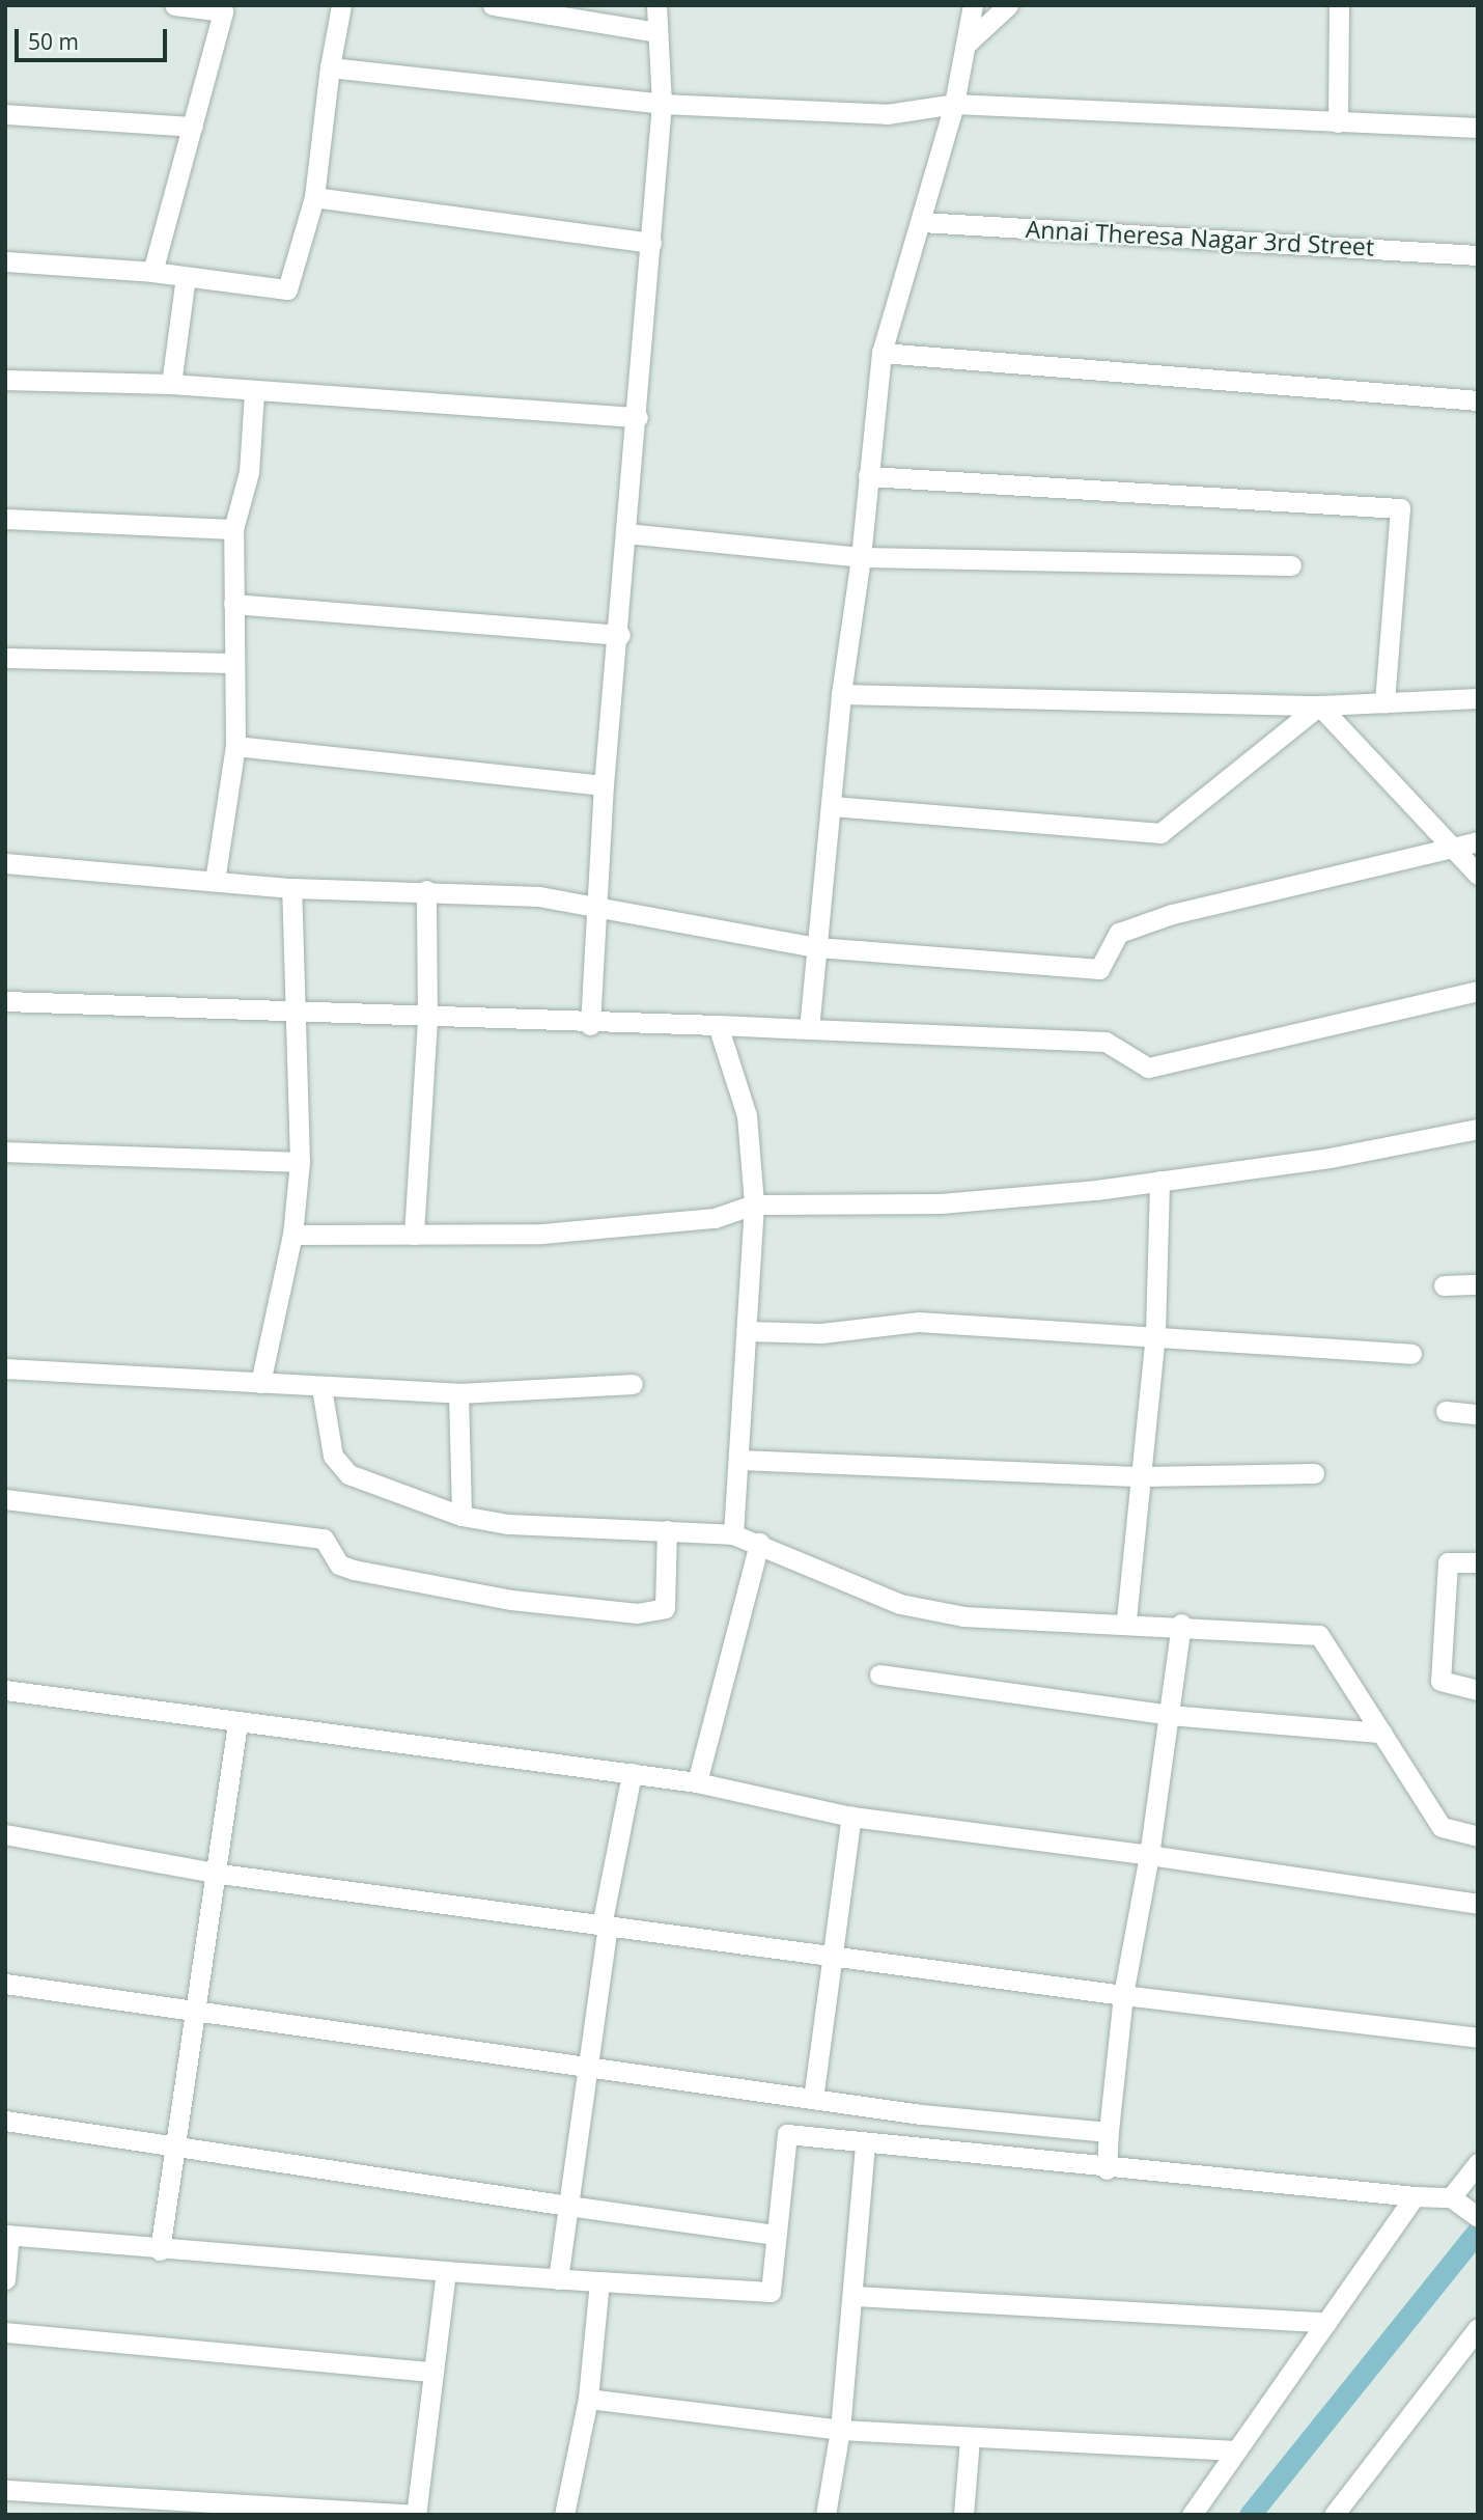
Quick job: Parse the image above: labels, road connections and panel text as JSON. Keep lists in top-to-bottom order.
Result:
{
  "streets": {
    "street": ["Annai Theresa Nagar 3rd Street"]
  },
  "scale_bar": "50 m"
}
